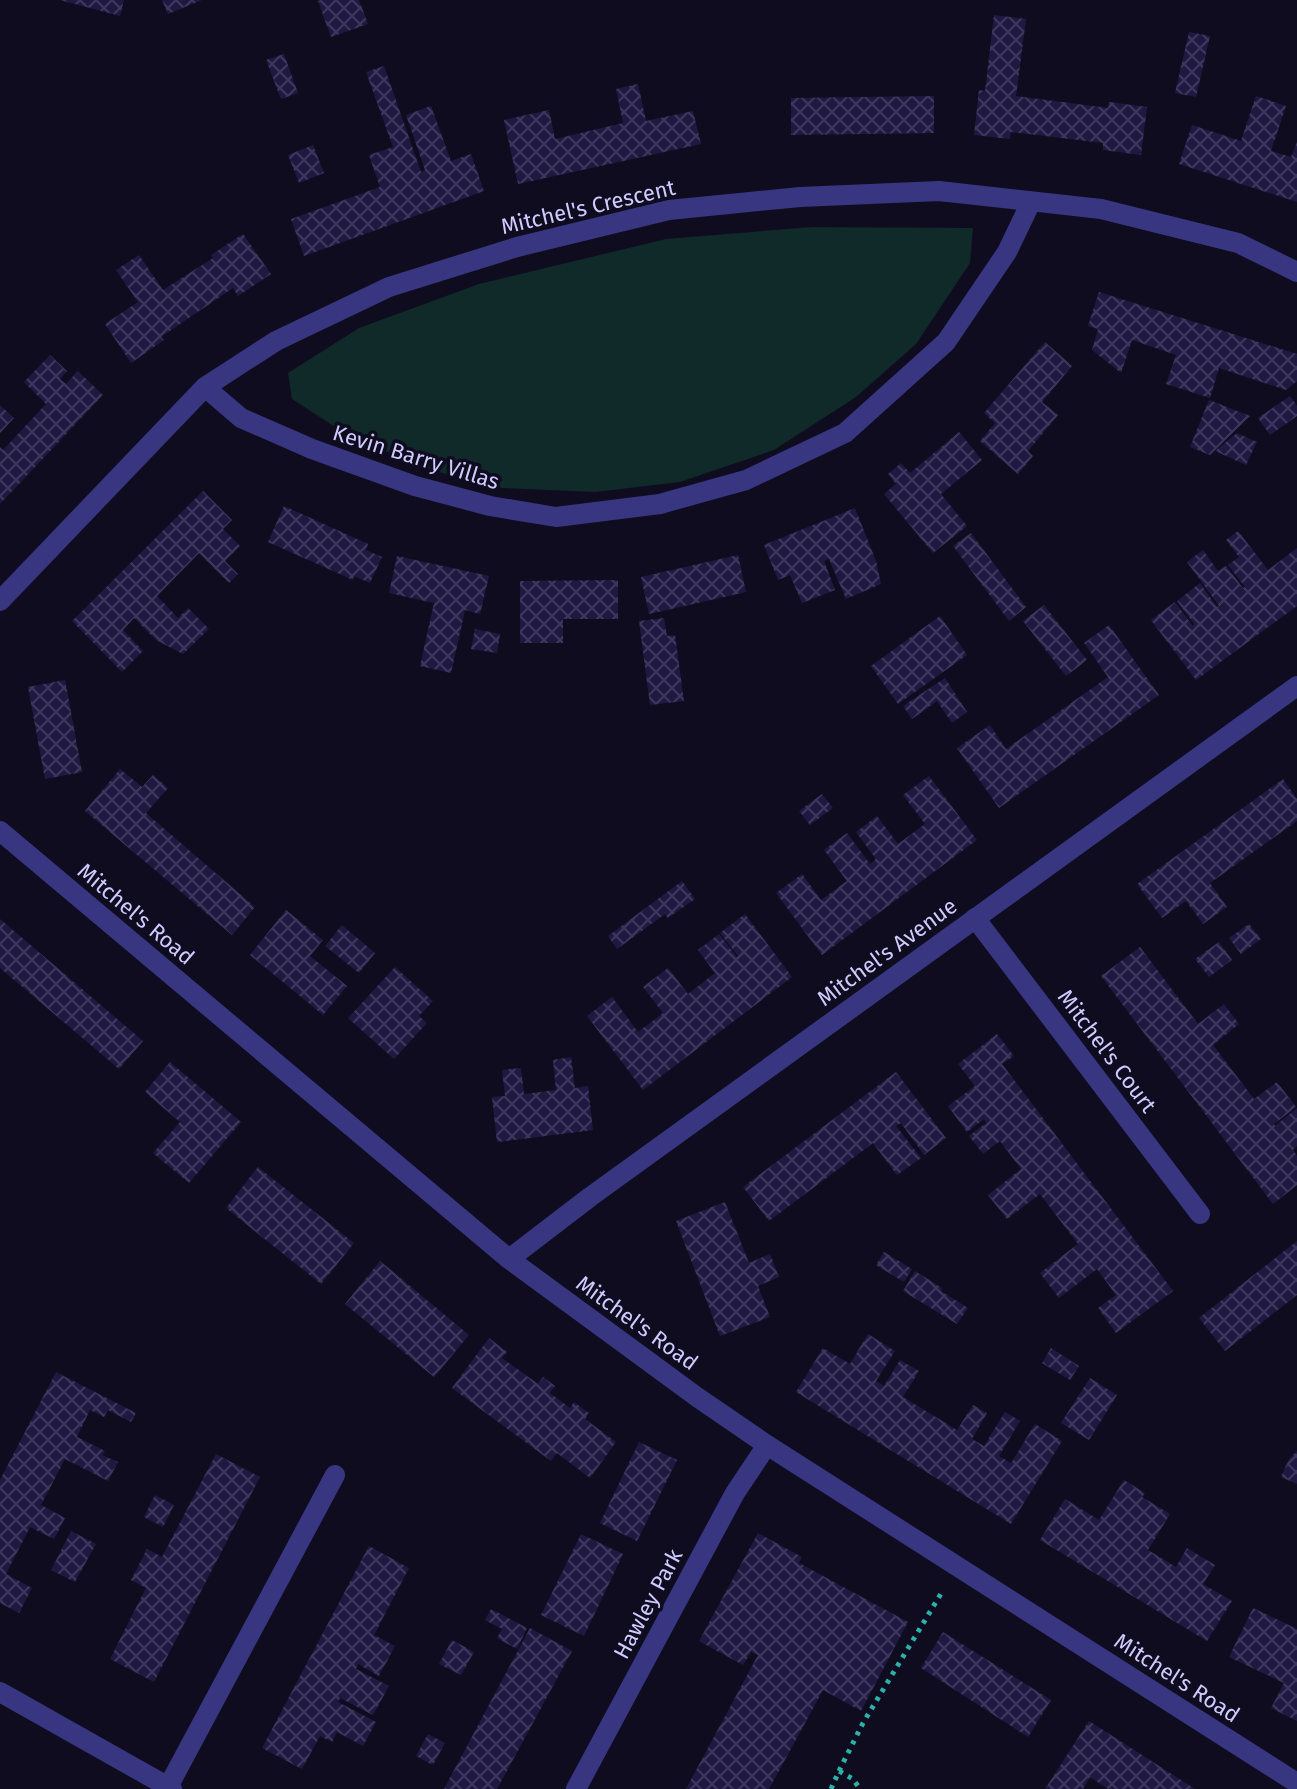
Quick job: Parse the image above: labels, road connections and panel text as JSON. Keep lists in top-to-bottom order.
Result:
{
  "streets": {
    "street": [
      "Mitchel's Crescent",
      "Kevin Barry Villas",
      "Mitchel's Road",
      "Mitchel's Avenue",
      "Mitchel's Court",
      "Hawley Park"
    ]
  },
  "crossings": [
    ["Mitchel's Crescent", "Kevin Barry Villas"],
    ["Mitchel's Road", "Mitchel's Avenue"],
    ["Mitchel's Road", "Hawley Park"],
    ["Mitchel's Avenue", "Mitchel's Court"]
  ]
}
